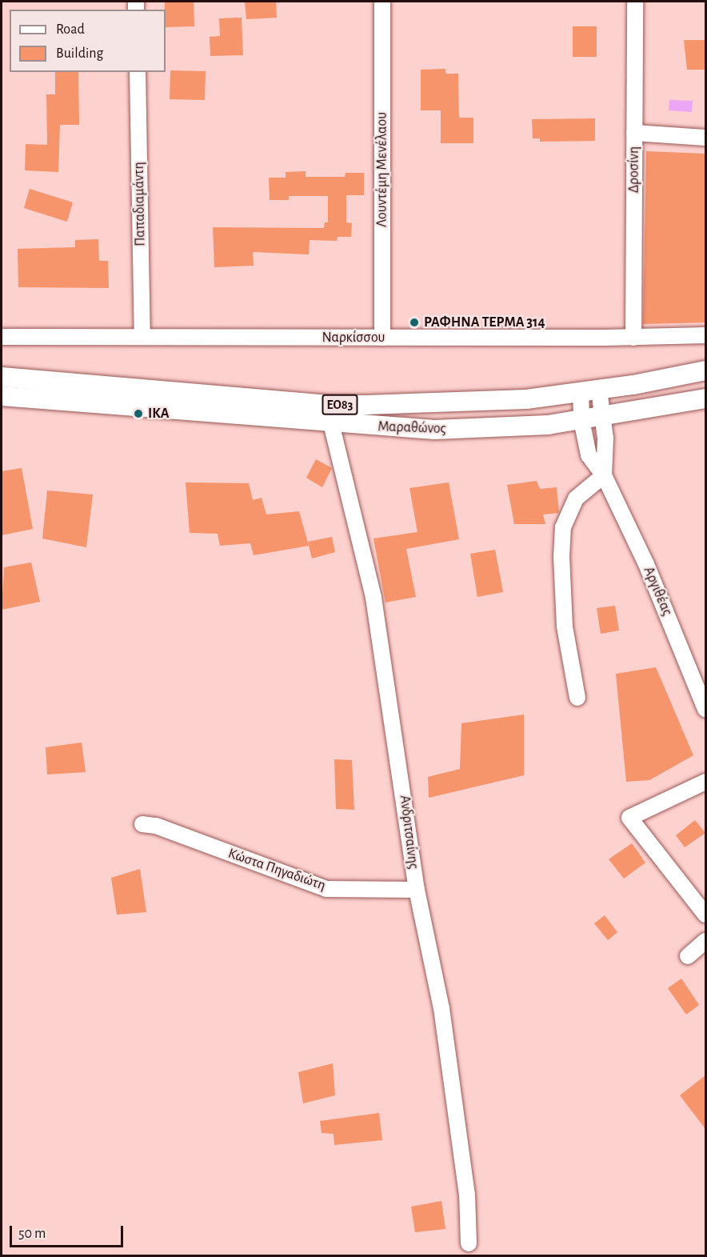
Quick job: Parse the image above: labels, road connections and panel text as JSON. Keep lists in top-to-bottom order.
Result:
{
  "streets": {
    "main road": ["ΕΟ83", "Μαραθώνος"],
    "street": [
      "Λουντέμη Μενέλαου",
      "Δροσίνη",
      "Παπαδιαμάντη",
      "Ναρκίσσου",
      "Αργιθέας",
      "Ανδριτσαίνης",
      "Κώστα Πηγαδιώτη"
    ]
  },
  "crossings": [
    ["Λουντέμη Μενέλαου", "Ναρκίσσου"],
    ["Δροσίνη", "Ναρκίσσου"],
    ["Παπαδιαμάντη", "Ναρκίσσου"],
    ["Μαραθώνος", "Ανδριτσαίνης"],
    ["Ανδριτσαίνης", "Κώστα Πηγαδιώτη"]
  ],
  "places": ["ΡΑΦΗΝΑ ΤΕΡΜΑ 314", "ΙΚΑ"],
  "legend": ["Road", "Building"],
  "scale_bar": "50 m"
}
